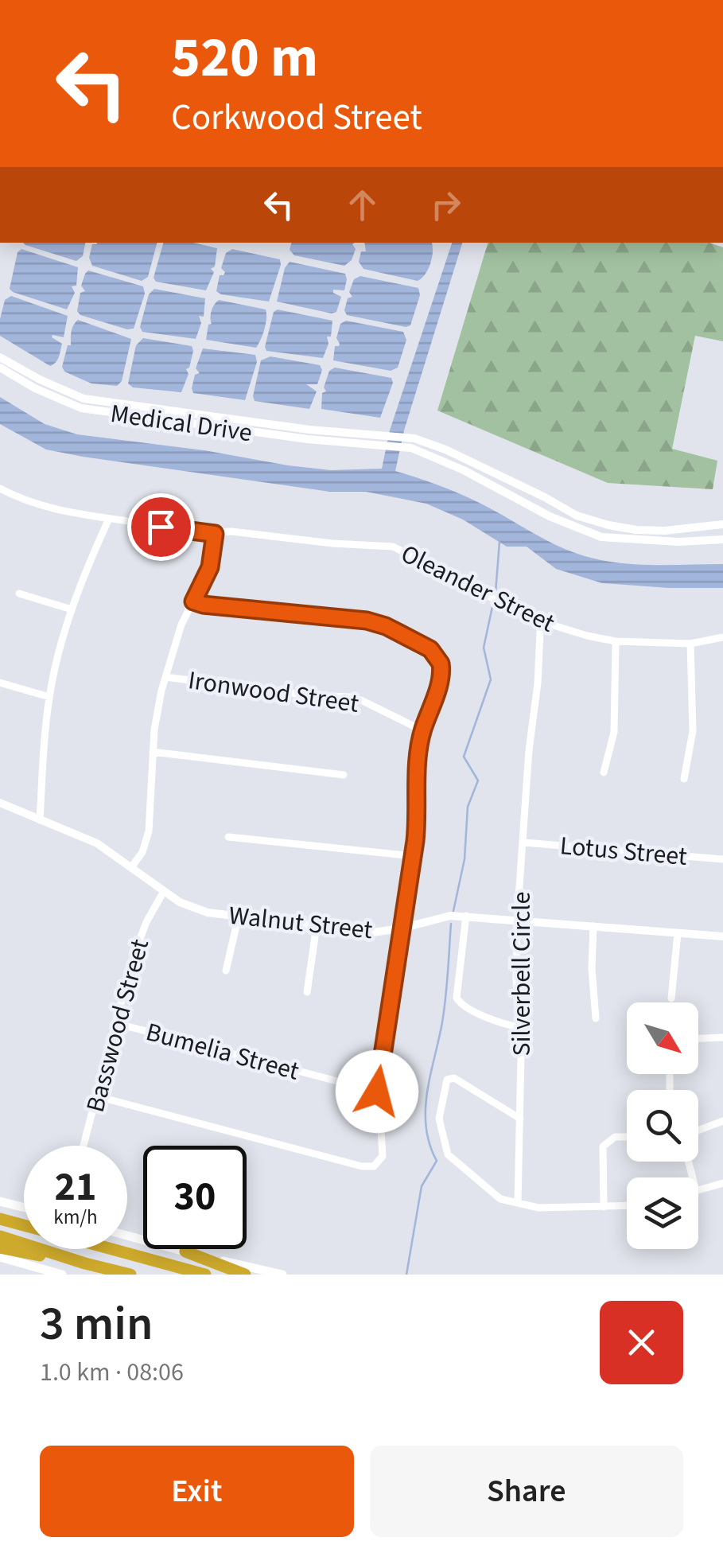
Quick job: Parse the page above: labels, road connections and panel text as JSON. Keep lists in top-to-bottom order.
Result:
{
  "streets": {
    "street": [
      "Medical Drive",
      "Oleander Street",
      "Ironwood Street",
      "Lotus Street",
      "Walnut Street",
      "Silverbell Circle",
      "Basswood Street",
      "Bumelia Street"
    ]
  },
  "crossings": [
    ["Oleander Street", "Silverbell Circle"],
    ["Lotus Street", "Silverbell Circle"],
    ["Walnut Street", "Silverbell Circle"],
    ["Walnut Street", "Basswood Street"],
    ["Basswood Street", "Bumelia Street"]
  ],
  "north": "bottom right",
  "page": {
    "turn": ["520 m", "Corkwood Street"],
    "speed": "21 km/h",
    "limit": "30",
    "heading": ["3 min", "1.0 km · 08:06"],
    "buttons": ["Exit", "Share"]
  }
}
